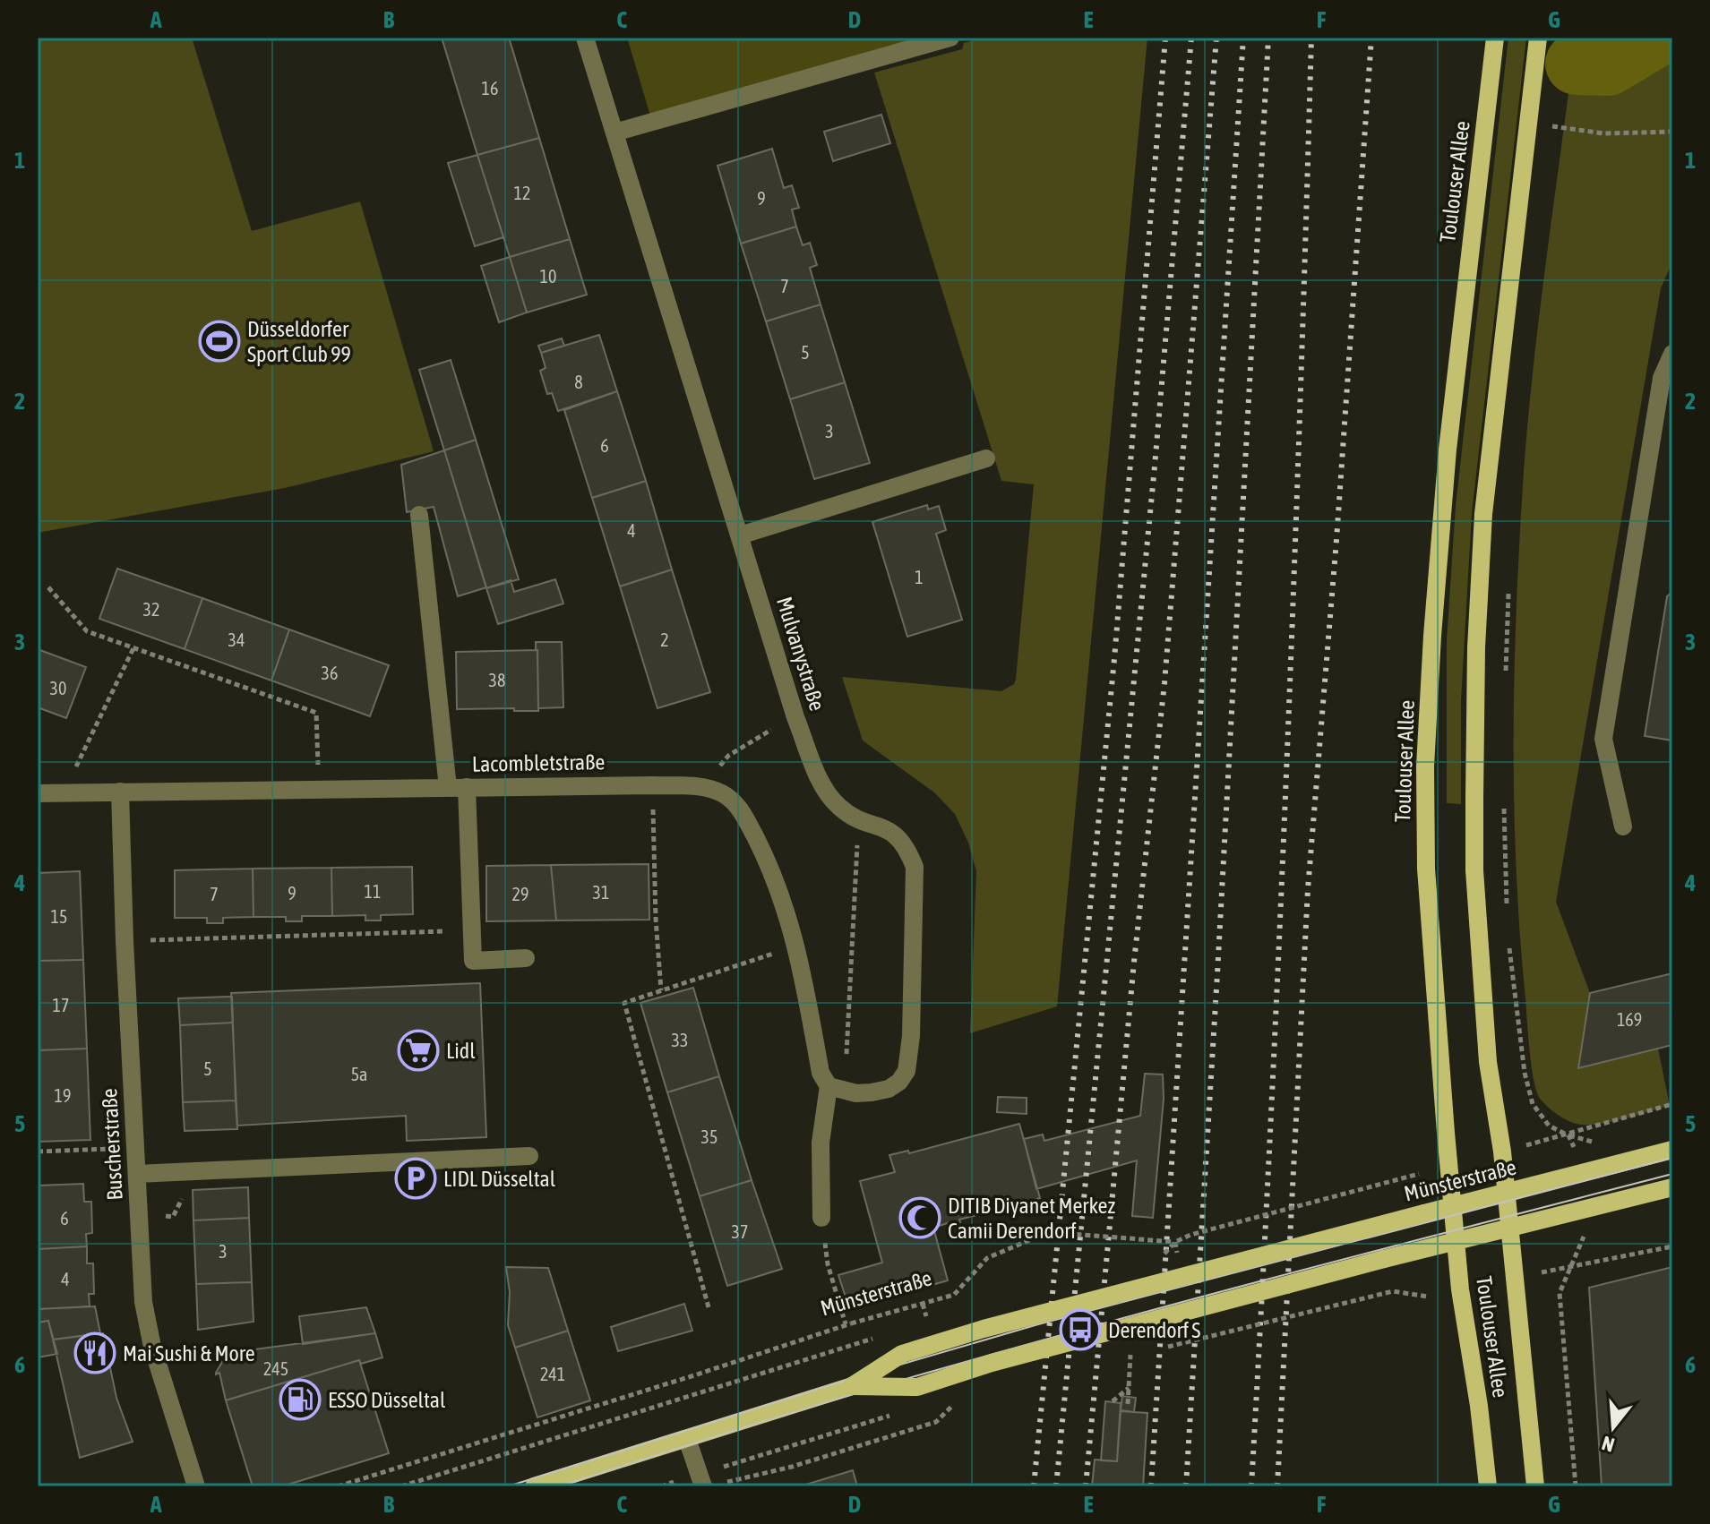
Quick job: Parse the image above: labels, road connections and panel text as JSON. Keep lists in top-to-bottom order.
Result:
{
  "streets": {
    "main road": ["Toulouser Allee", "Münsterstraße"],
    "street": ["Mulvanystraße", "Lacombletstraße", "Buscherstraße"]
  },
  "crossings": [
    ["Toulouser Allee", "Münsterstraße"],
    ["Lacombletstraße", "Buscherstraße"]
  ],
  "places": {
    "sports": ["Düsseldorfer Sport Club 99"],
    "supermarket": ["Lidl"],
    "parking": ["LIDL Düsseltal"],
    "mosque": ["DITIB Diyanet Merkez Camii Derendorf"],
    "bus stop": ["Derendorf S"],
    "restaurant": ["Mai Sushi & More"],
    "fuel station": ["ESSO Düsseltal"]
  },
  "house_numbers": [
    "16",
    "12",
    "9",
    "10",
    "7",
    "5",
    "8",
    "3",
    "6",
    "4",
    "1",
    "32",
    "34",
    "2",
    "36",
    "38",
    "30",
    "11",
    "31",
    "9",
    "7",
    "29",
    "15",
    "17",
    "169",
    "33",
    "5",
    "5a",
    "19",
    "35",
    "6",
    "37",
    "3",
    "4",
    "245",
    "241"
  ],
  "north": "bottom",
  "grid": {
    "columns": [
      "A",
      "B",
      "C",
      "D",
      "E",
      "F",
      "G"
    ],
    "rows": [
      "1",
      "2",
      "3",
      "4",
      "5",
      "6"
    ]
  }
}
